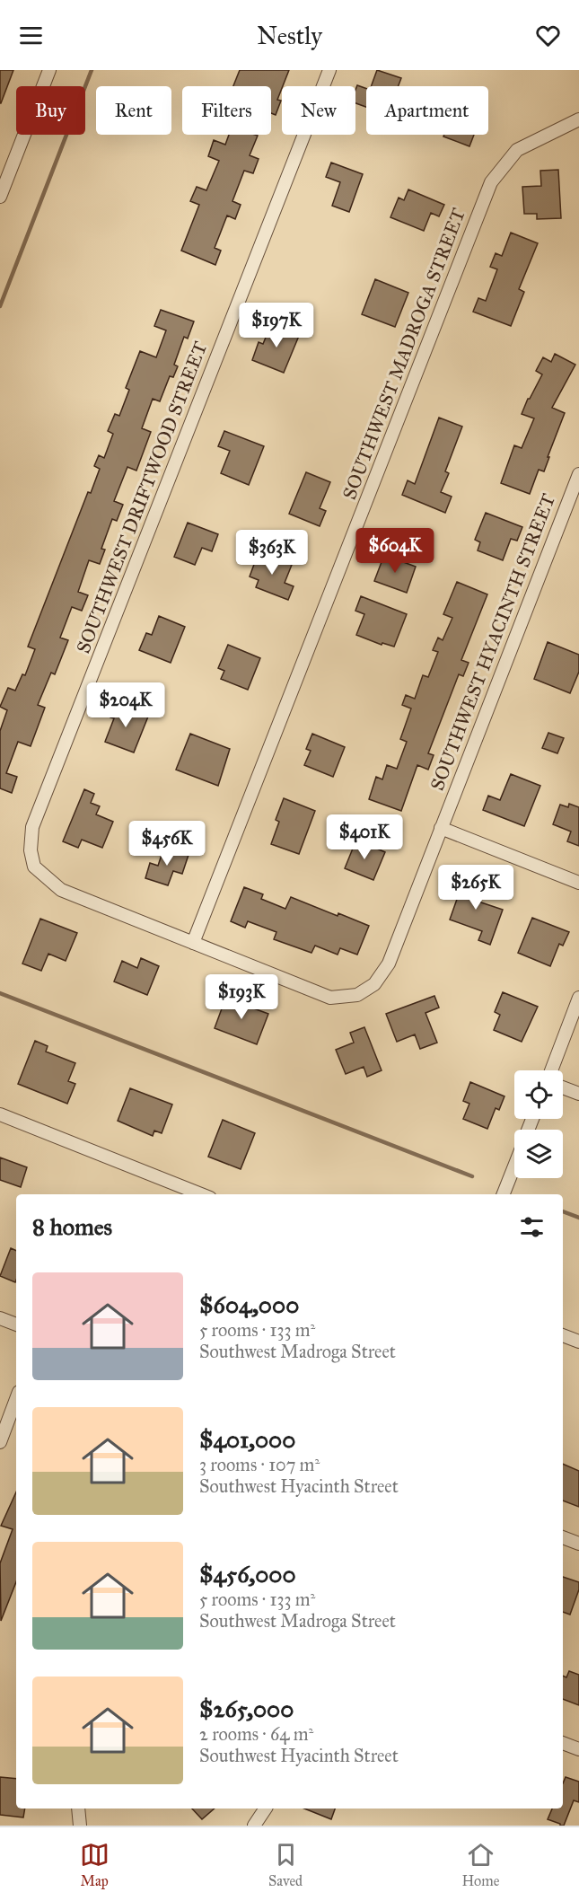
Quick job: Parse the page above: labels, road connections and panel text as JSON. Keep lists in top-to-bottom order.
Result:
{
  "streets": {
    "street": ["SOUTHWEST MADROGA STREET", "SOUTHWEST DRIFTWOOD STREET", "SOUTHWEST HYACINTH STREET"]
  },
  "crossings": [
    ["SOUTHWEST MADROGA STREET", "SOUTHWEST DRIFTWOOD STREET"],
    ["SOUTHWEST MADROGA STREET", "SOUTHWEST HYACINTH STREET"],
    ["SOUTHWEST DRIFTWOOD STREET", "SOUTHWEST HYACINTH STREET"]
  ],
  "page": {
    "header": "Nestly",
    "chip": [
      "Buy",
      "Rent",
      "Filters",
      "New",
      "Apartment"
    ],
    "price": [
      "$197K",
      "$604K",
      "$363K",
      "$204K",
      "$401K",
      "$456K",
      "$265K",
      "$193K"
    ],
    "heading": "8 homes",
    "list": [
      {
        "name": "$604,000",
        "note": "5 rooms · 133 m² · Southwest Madroga Street"
      },
      {
        "name": "$401,000",
        "note": "3 rooms · 107 m² · Southwest Hyacinth Street"
      },
      {
        "name": "$456,000",
        "note": "5 rooms · 133 m² · Southwest Madroga Street"
      },
      {
        "name": "$265,000",
        "note": "2 rooms · 64 m² · Southwest Hyacinth Street"
      }
    ],
    "tabs": ["Map", "Saved", "Home"]
  }
}
